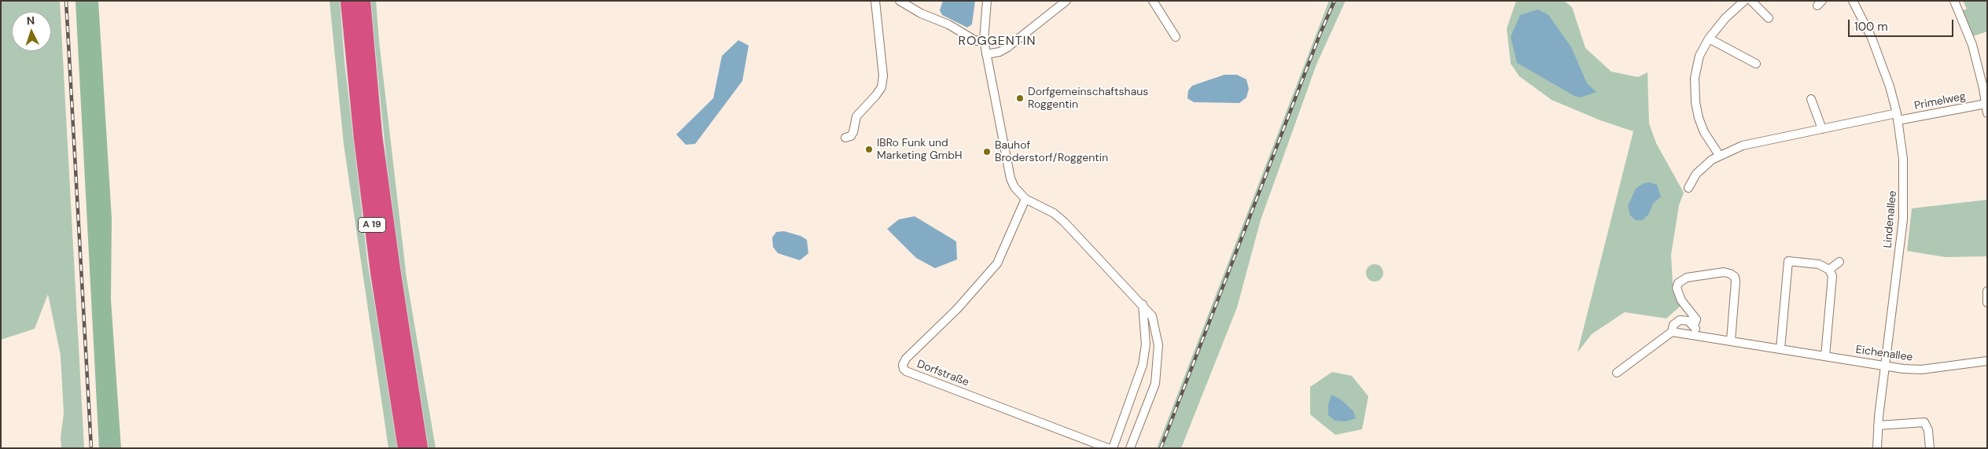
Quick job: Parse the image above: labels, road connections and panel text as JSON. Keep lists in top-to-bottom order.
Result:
{
  "streets": {
    "highway": ["A 19"],
    "street": [
      "Primelweg",
      "Lindenallee",
      "Eichenallee",
      "Dorfstraße"
    ]
  },
  "crossings": [
    ["Primelweg", "Lindenallee"],
    ["Lindenallee", "Eichenallee"]
  ],
  "districts": ["ROGGENTIN"],
  "places": ["Dorfgemeinschaftshaus Roggentin", "IBRo Funk und Marketing GmbH", "Bauhof Broderstorf/Roggentin"],
  "scale_bar": "100 m",
  "north": "top"
}
